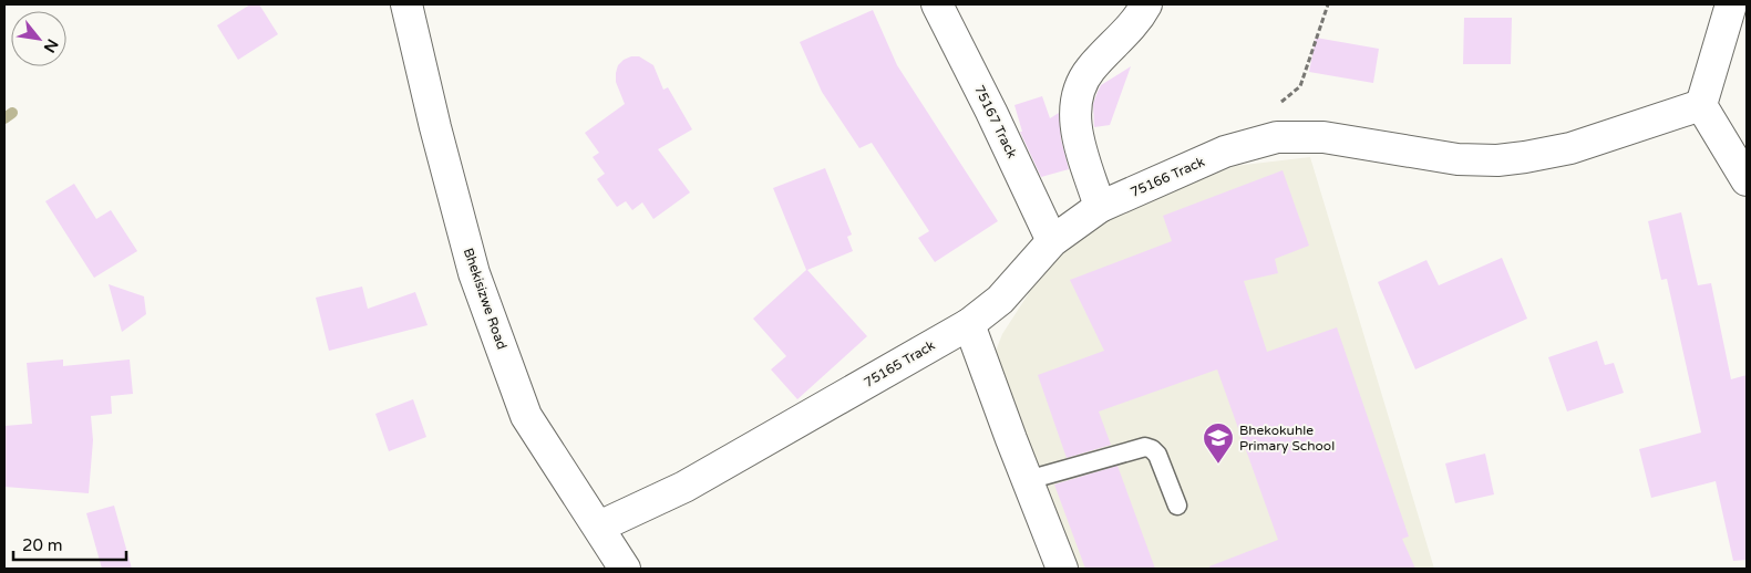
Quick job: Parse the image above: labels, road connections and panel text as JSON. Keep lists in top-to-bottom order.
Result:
{
  "streets": {
    "street": [
      "75167 Track",
      "75166 Track",
      "Bhekisizwe Road",
      "75165 Track"
    ]
  },
  "crossings": [
    ["75167 Track", "75166 Track"],
    ["75166 Track", "75165 Track"],
    ["Bhekisizwe Road", "75165 Track"]
  ],
  "places": {
    "school or university": ["Bhekokuhle Primary School"]
  },
  "scale_bar": "20 m",
  "north": "bottom right"
}
